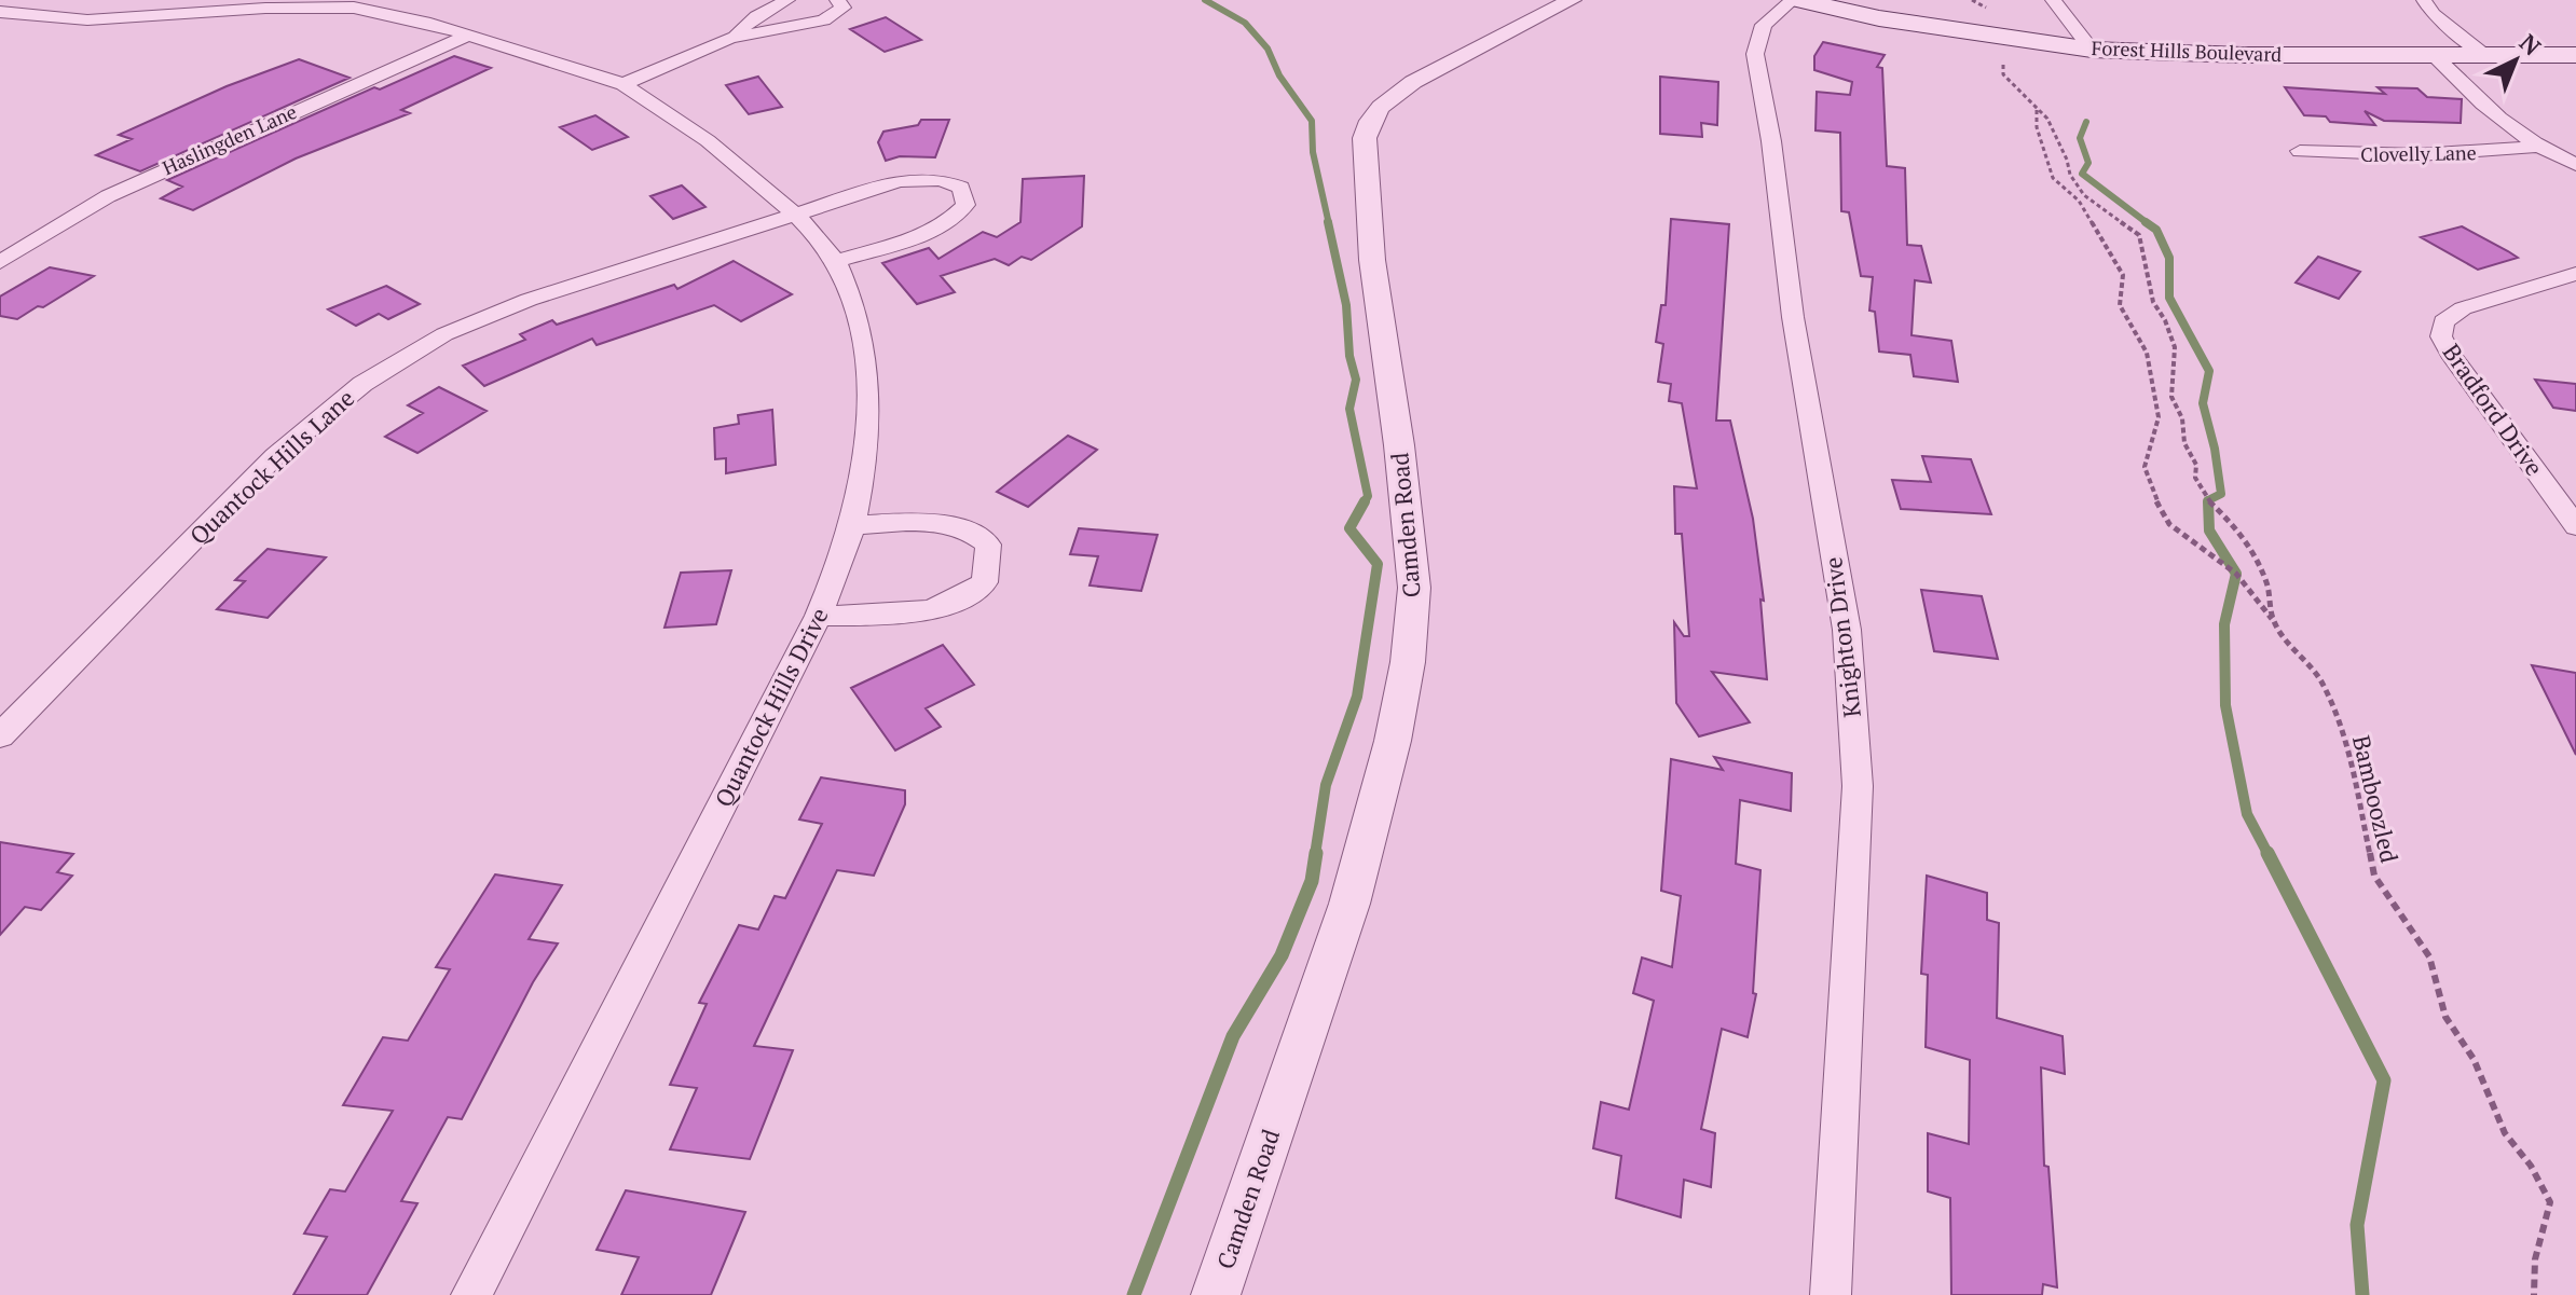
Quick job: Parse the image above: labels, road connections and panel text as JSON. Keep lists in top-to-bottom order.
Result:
{
  "streets": {
    "main road": ["Forest Hills Boulevard"],
    "street": [
      "Haslingden Lane",
      "Clovelly Lane",
      "Bradford Drive",
      "Quantock Hills Lane",
      "Camden Road",
      "Knighton Drive",
      "Quantock Hills Drive"
    ],
    "path": ["Bamboozled"]
  },
  "crossings": [
    ["Haslingden Lane", "Quantock Hills Drive"],
    ["Quantock Hills Lane", "Quantock Hills Drive"]
  ],
  "north": "top right"
}
